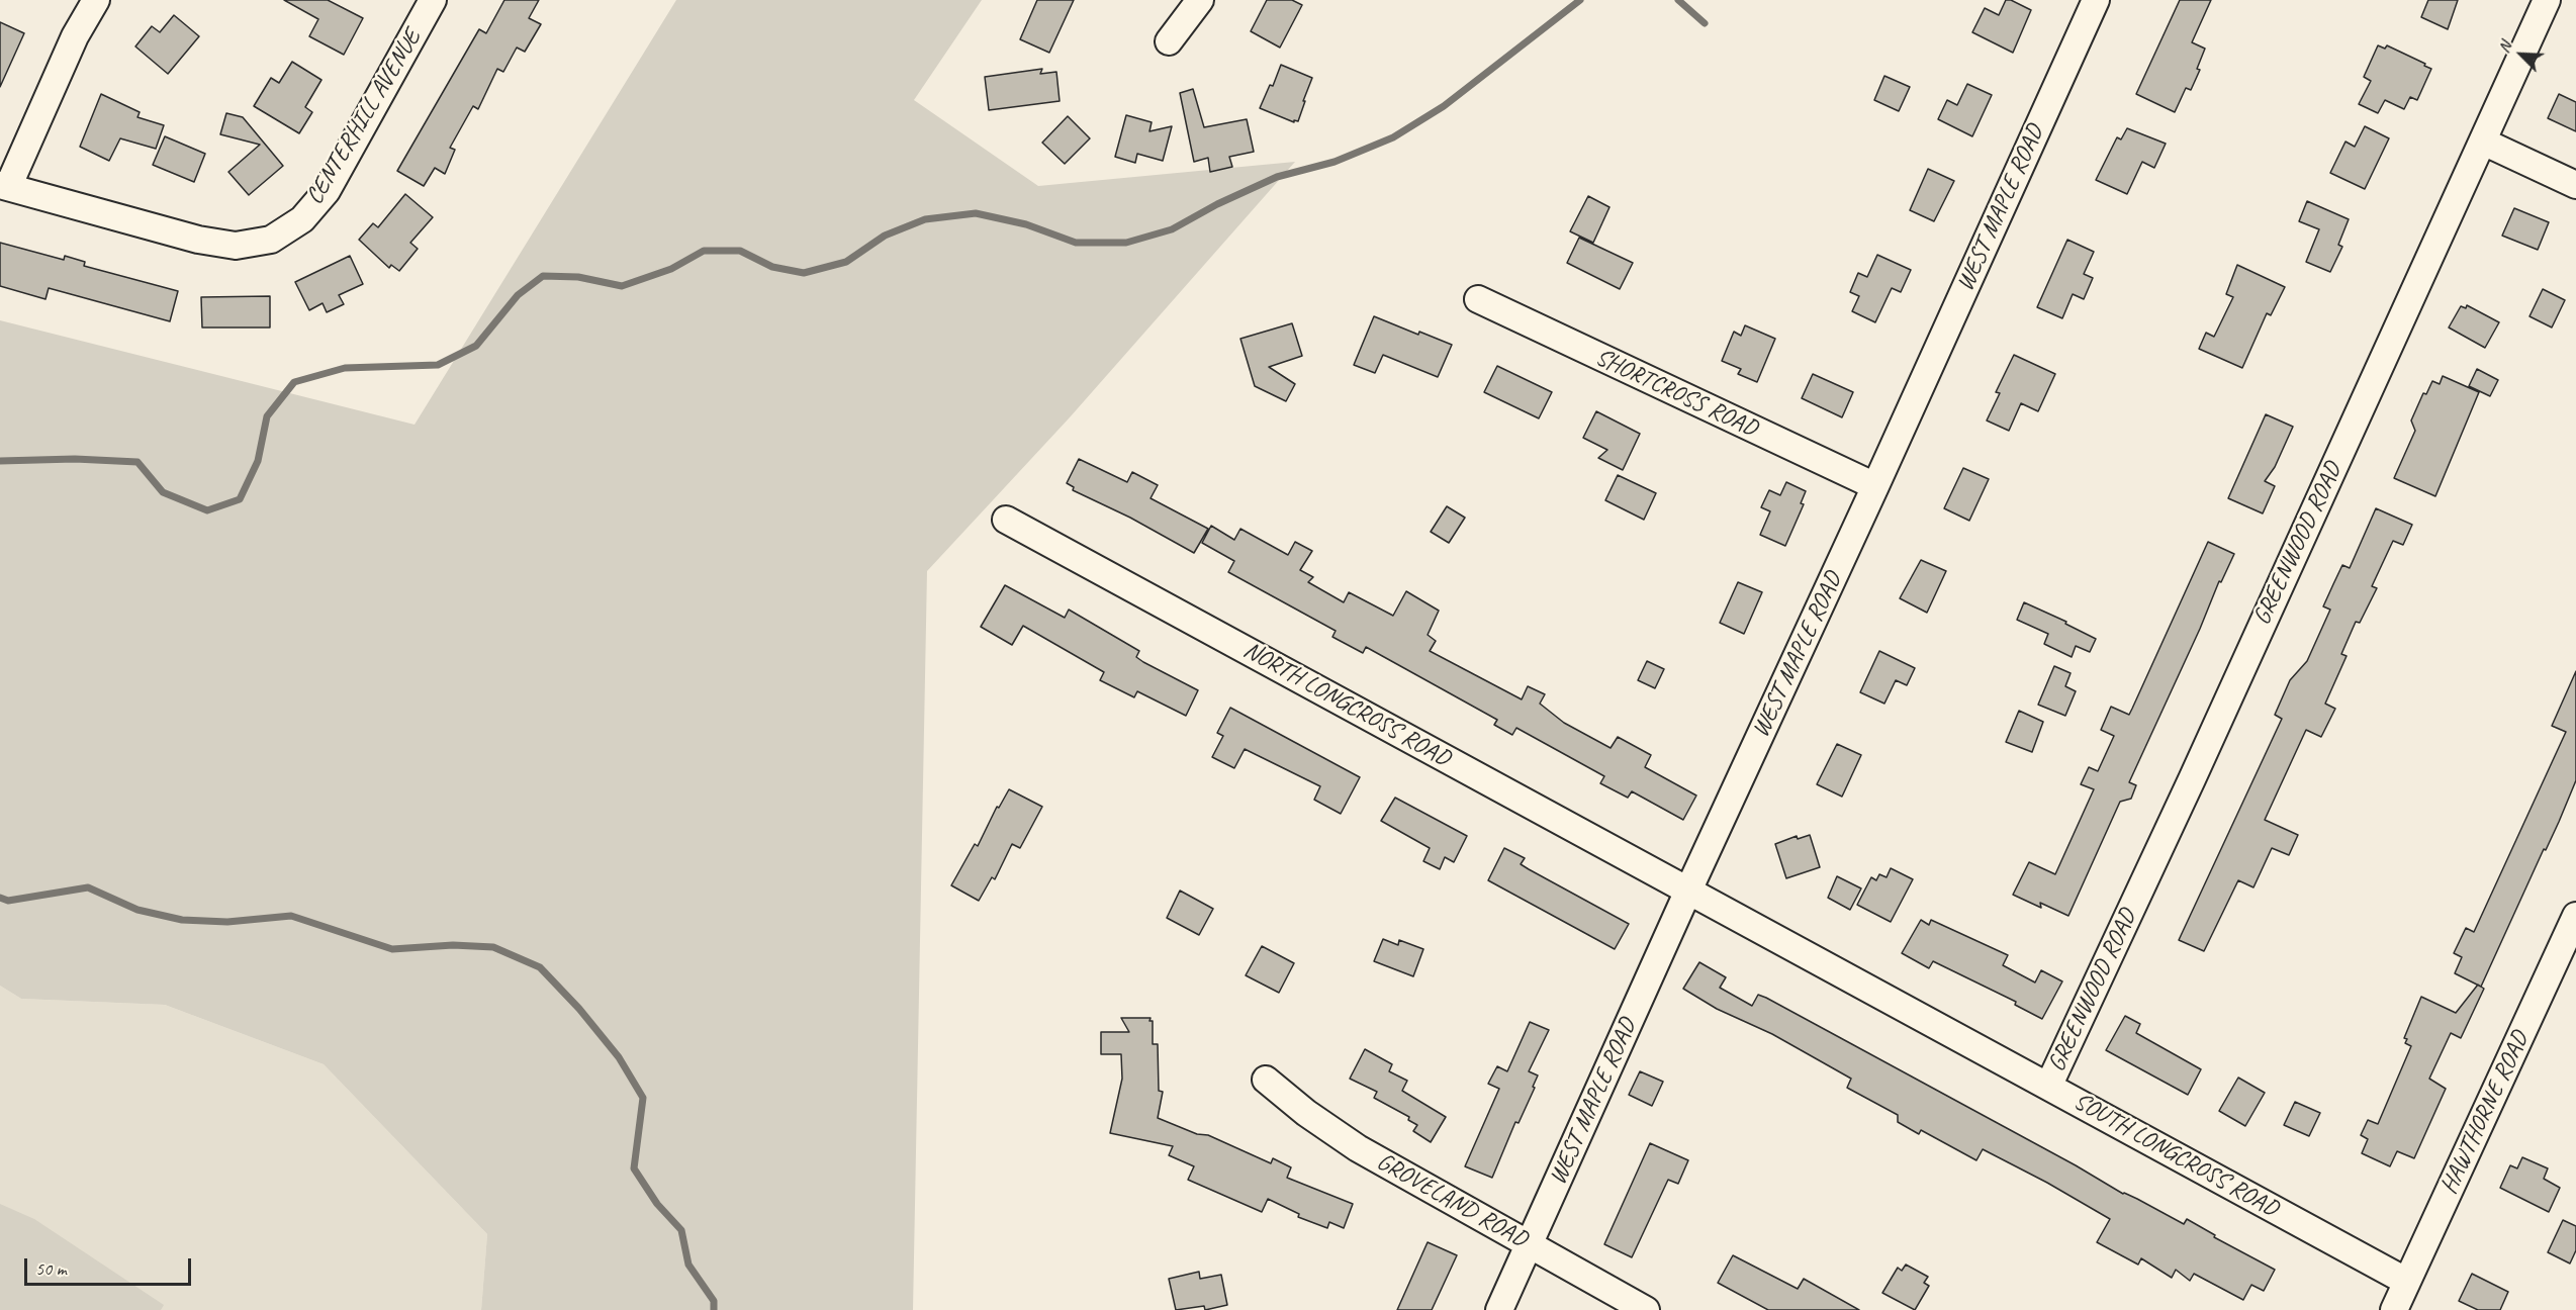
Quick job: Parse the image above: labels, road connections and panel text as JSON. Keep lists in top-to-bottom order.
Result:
{
  "streets": {
    "street": [
      "CENTERHILL AVENUE",
      "WEST MAPLE ROAD",
      "SHORTCROSS ROAD",
      "GREENWOOD ROAD",
      "NORTH LONGCROSS ROAD",
      "HAWTHORNE ROAD",
      "SOUTH LONGCROSS ROAD",
      "GROVELAND ROAD"
    ]
  },
  "crossings": [
    ["WEST MAPLE ROAD", "SHORTCROSS ROAD"],
    ["WEST MAPLE ROAD", "NORTH LONGCROSS ROAD"],
    ["WEST MAPLE ROAD", "SOUTH LONGCROSS ROAD"],
    ["WEST MAPLE ROAD", "GROVELAND ROAD"],
    ["GREENWOOD ROAD", "SOUTH LONGCROSS ROAD"],
    ["NORTH LONGCROSS ROAD", "SOUTH LONGCROSS ROAD"],
    ["HAWTHORNE ROAD", "SOUTH LONGCROSS ROAD"]
  ],
  "scale_bar": "50 m",
  "north": "top left"
}
